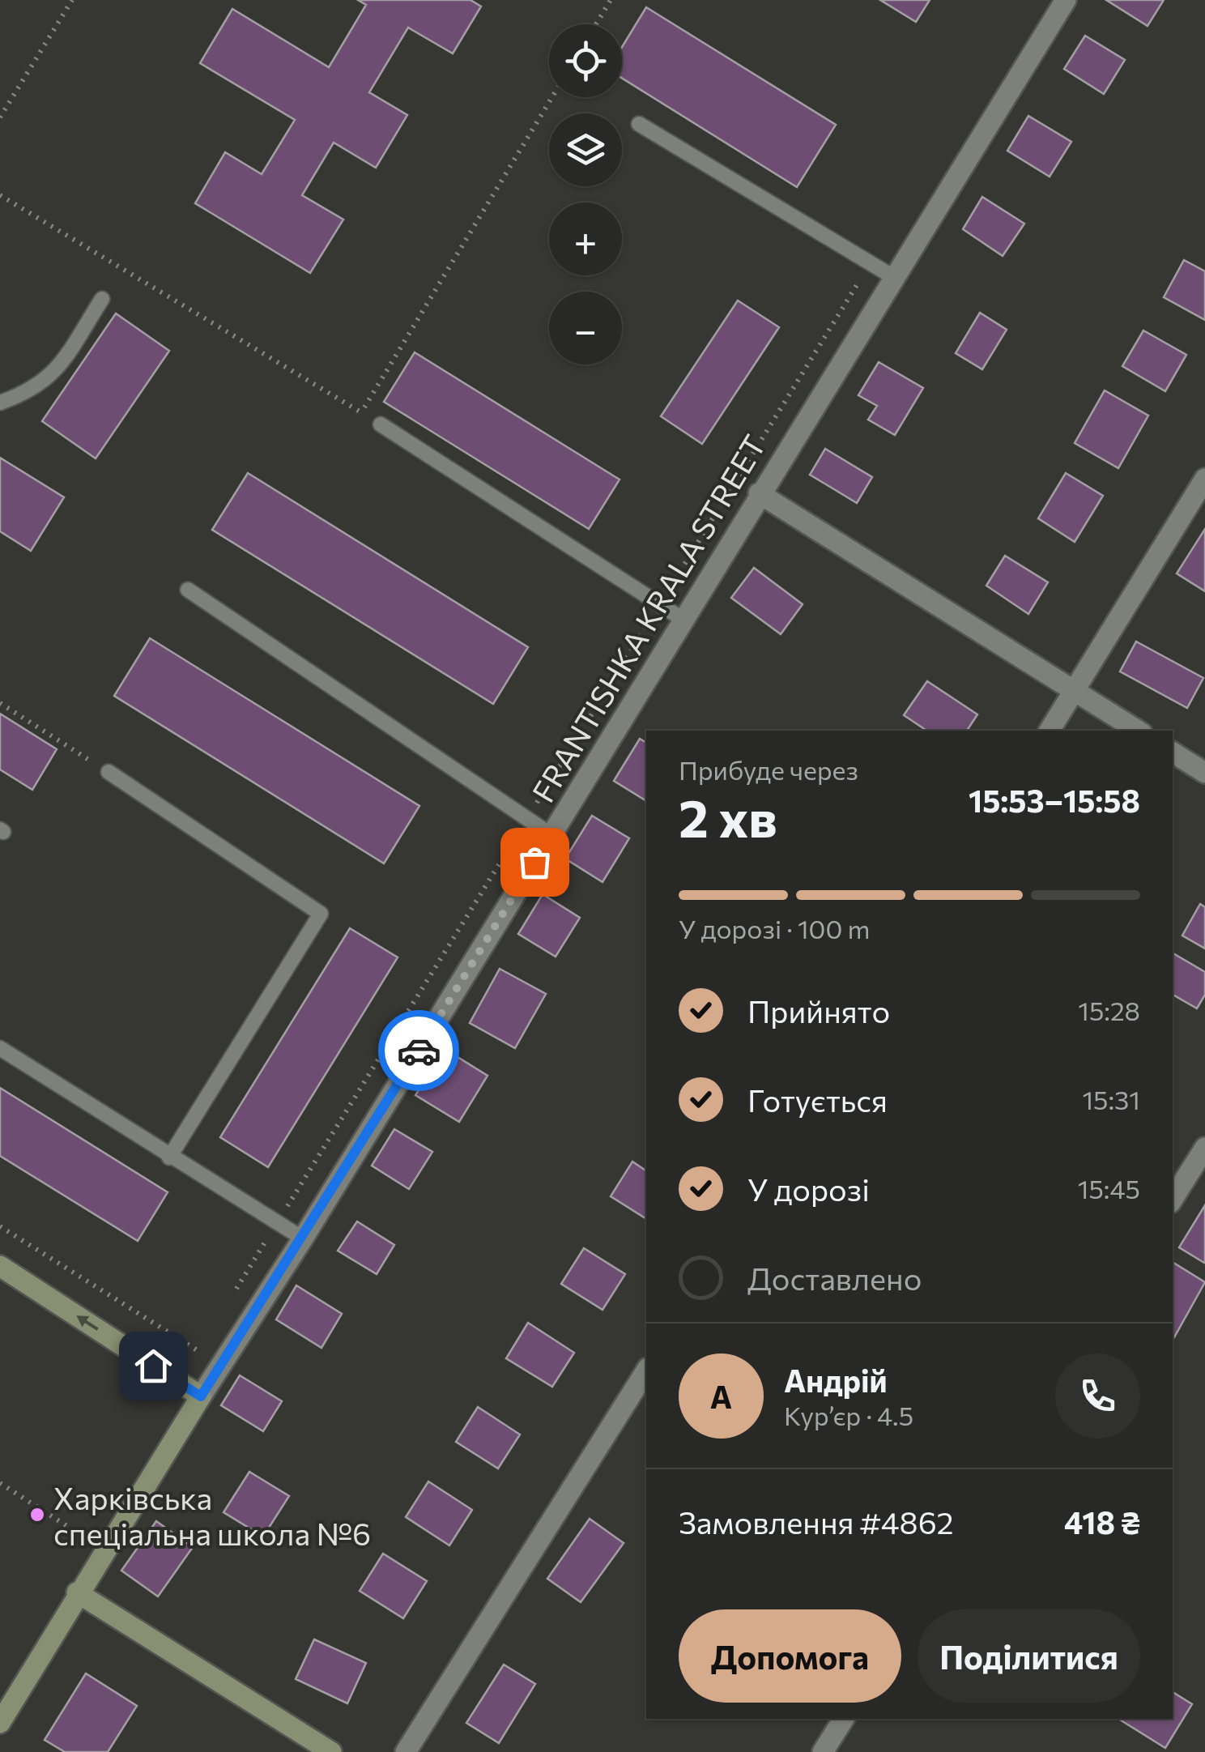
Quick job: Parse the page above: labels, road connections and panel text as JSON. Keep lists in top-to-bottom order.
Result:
{
  "streets": {
    "street": ["FRANTISHKA KRALA STREET"]
  },
  "places": ["Харківська спеціальна школа №6"],
  "page": {
    "map_buttons": ["+", "−"],
    "heading": ["2 хв", "Прибуде через", "15:53–15:58"],
    "panel": [
      "Андрій",
      "Кур’єр · 4.5",
      "Замовлення #4862",
      "418 ₴"
    ],
    "bar": "У дорозі · 100 m",
    "list": [
      ["Прийнято", "15:28"],
      ["Готується", "15:31"],
      ["У дорозі", "15:45"],
      "Доставлено"
    ],
    "round": "А",
    "buttons": ["Допомога", "Поділитися"]
  }
}
